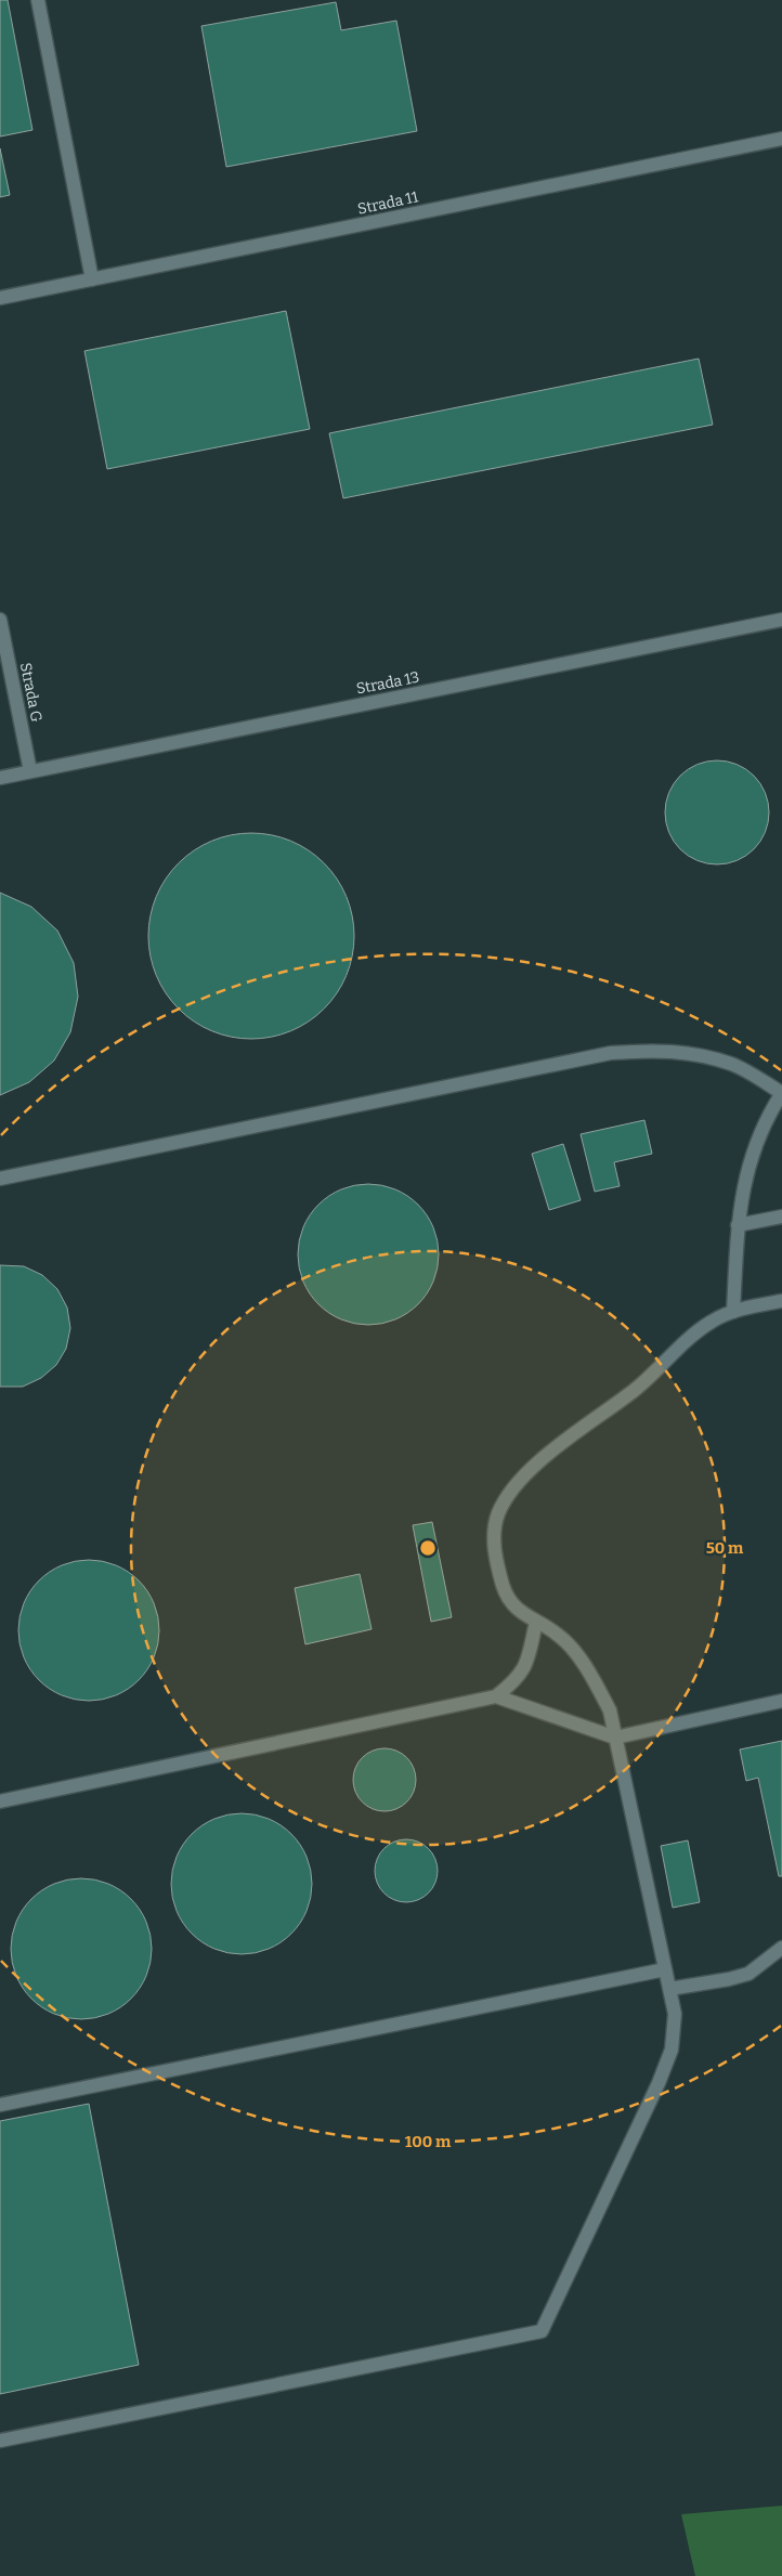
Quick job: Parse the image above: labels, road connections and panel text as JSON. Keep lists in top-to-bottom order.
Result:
{
  "streets": {
    "lane": ["Strada 11", "Strada 13", "Strada G"]
  },
  "crossings": [
    ["Strada 13", "Strada G"]
  ],
  "rings": ["50 m", "100 m"]
}
